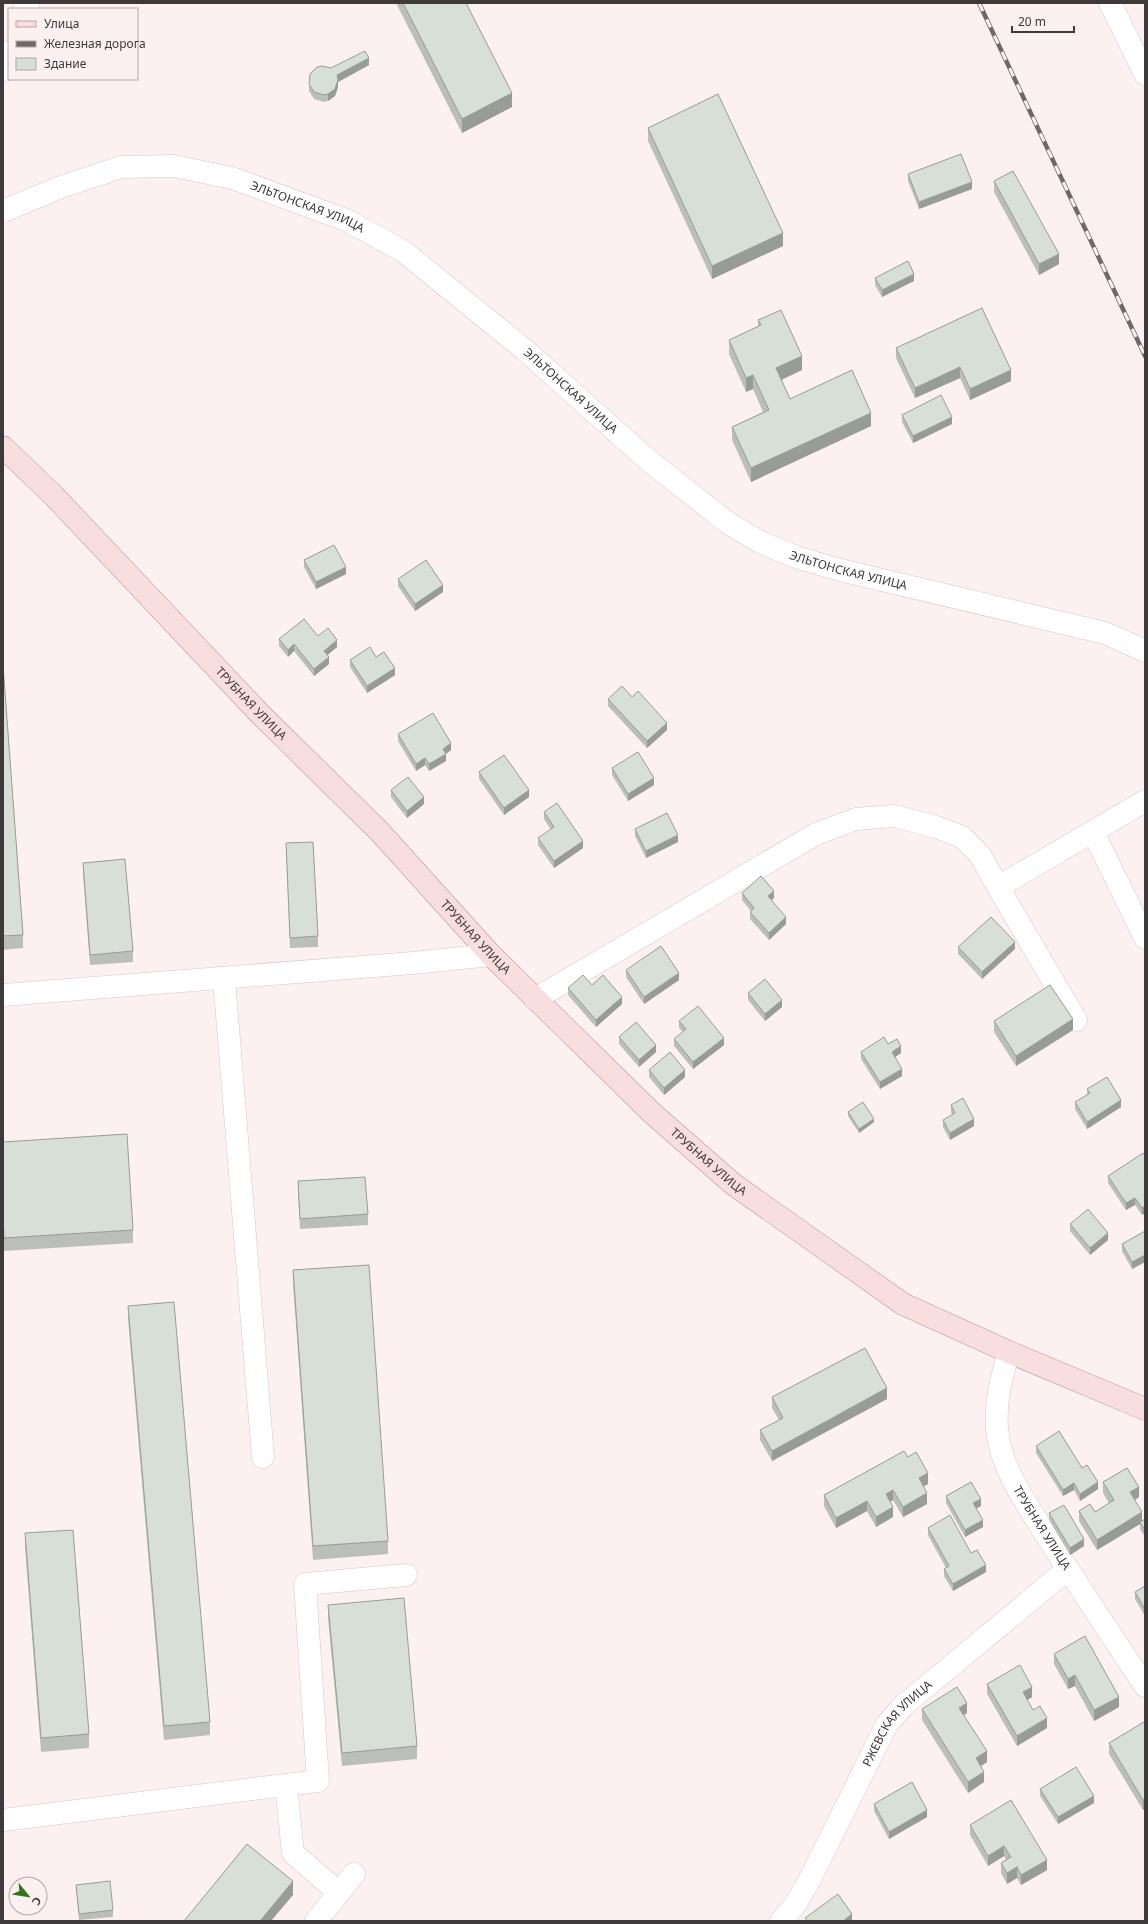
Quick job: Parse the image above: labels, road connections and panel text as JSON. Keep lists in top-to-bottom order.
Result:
{
  "streets": {
    "main road": ["ТРУБНАЯ УЛИЦА"],
    "street": ["ЭЛЬТОНСКАЯ УЛИЦА", "РЖЕВСКАЯ УЛИЦА"]
  },
  "crossings": [
    ["ТРУБНАЯ УЛИЦА", "РЖЕВСКАЯ УЛИЦА"]
  ],
  "legend": ["Улица", "Железная дорога", "Здание"],
  "scale_bar": "20 m",
  "north": "bottom right"
}
